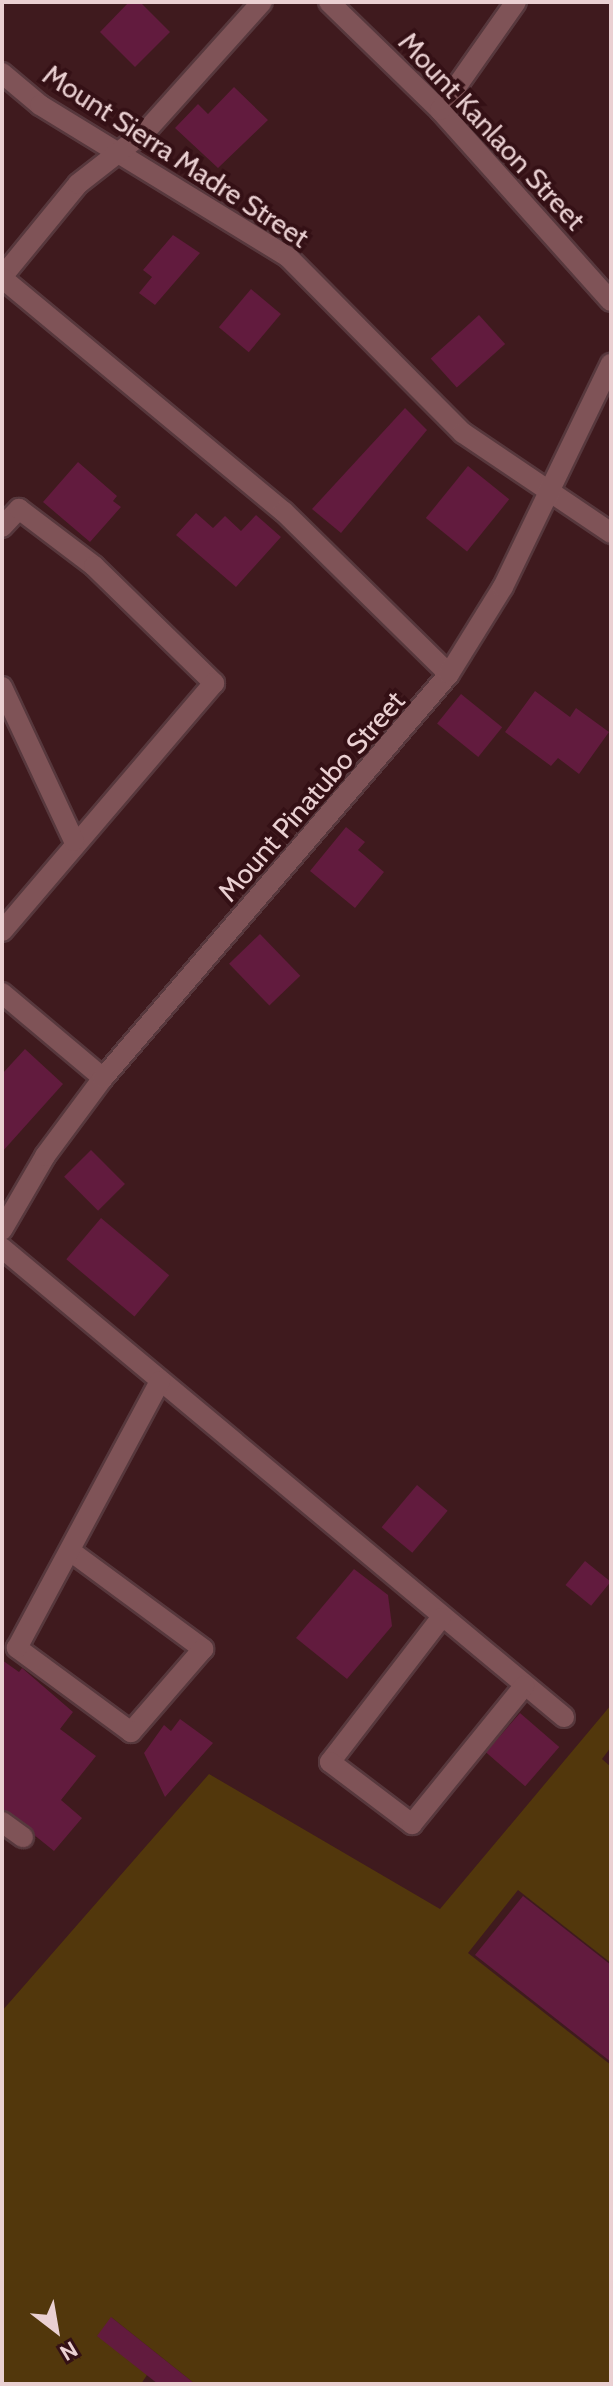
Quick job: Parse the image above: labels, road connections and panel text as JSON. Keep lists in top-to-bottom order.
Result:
{
  "streets": {
    "street": ["Mount Kanlaon Street", "Mount Sierra Madre Street", "Mount Pinatubo Street"]
  },
  "crossings": [
    ["Mount Sierra Madre Street", "Mount Pinatubo Street"]
  ],
  "north": "bottom right"
}
